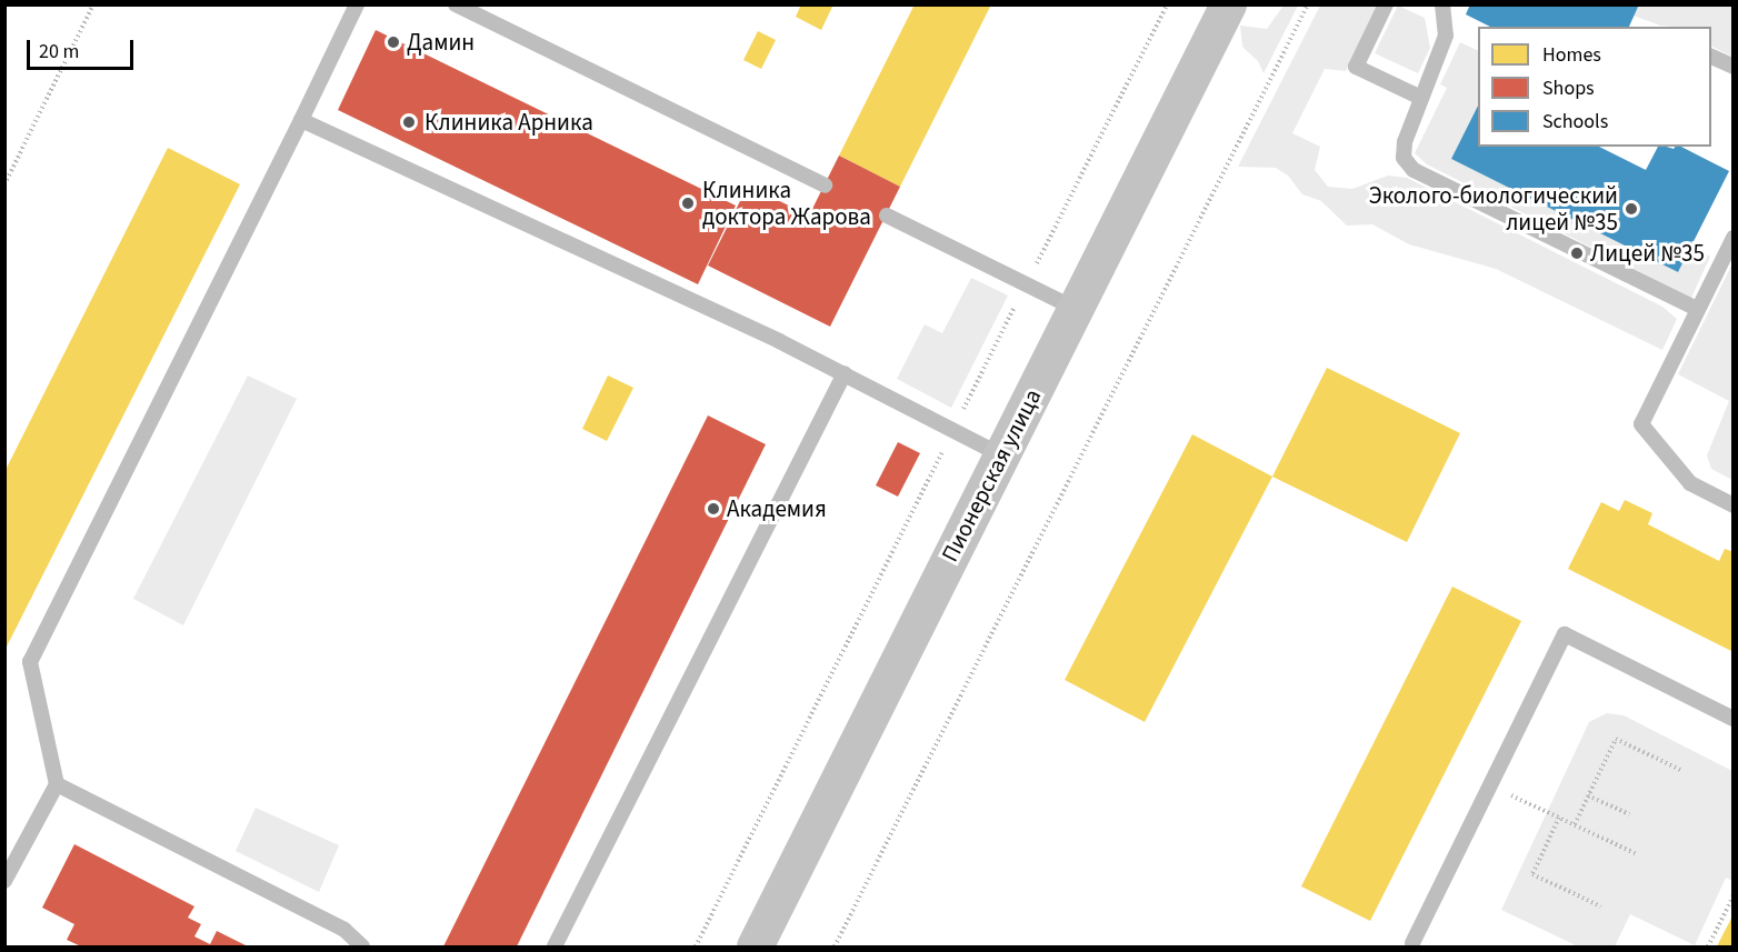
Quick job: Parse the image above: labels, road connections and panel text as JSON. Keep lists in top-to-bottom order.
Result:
{
  "streets": {
    "main road": ["Пионерская улица"]
  },
  "places": [
    "Дамин",
    "Клиника Арника",
    "Клиника доктора Жарова",
    "Эколого-биологический лицей №35",
    "Лицей №35",
    "Академия"
  ],
  "legend": ["Homes", "Shops", "Schools"],
  "scale_bar": "20 m"
}
